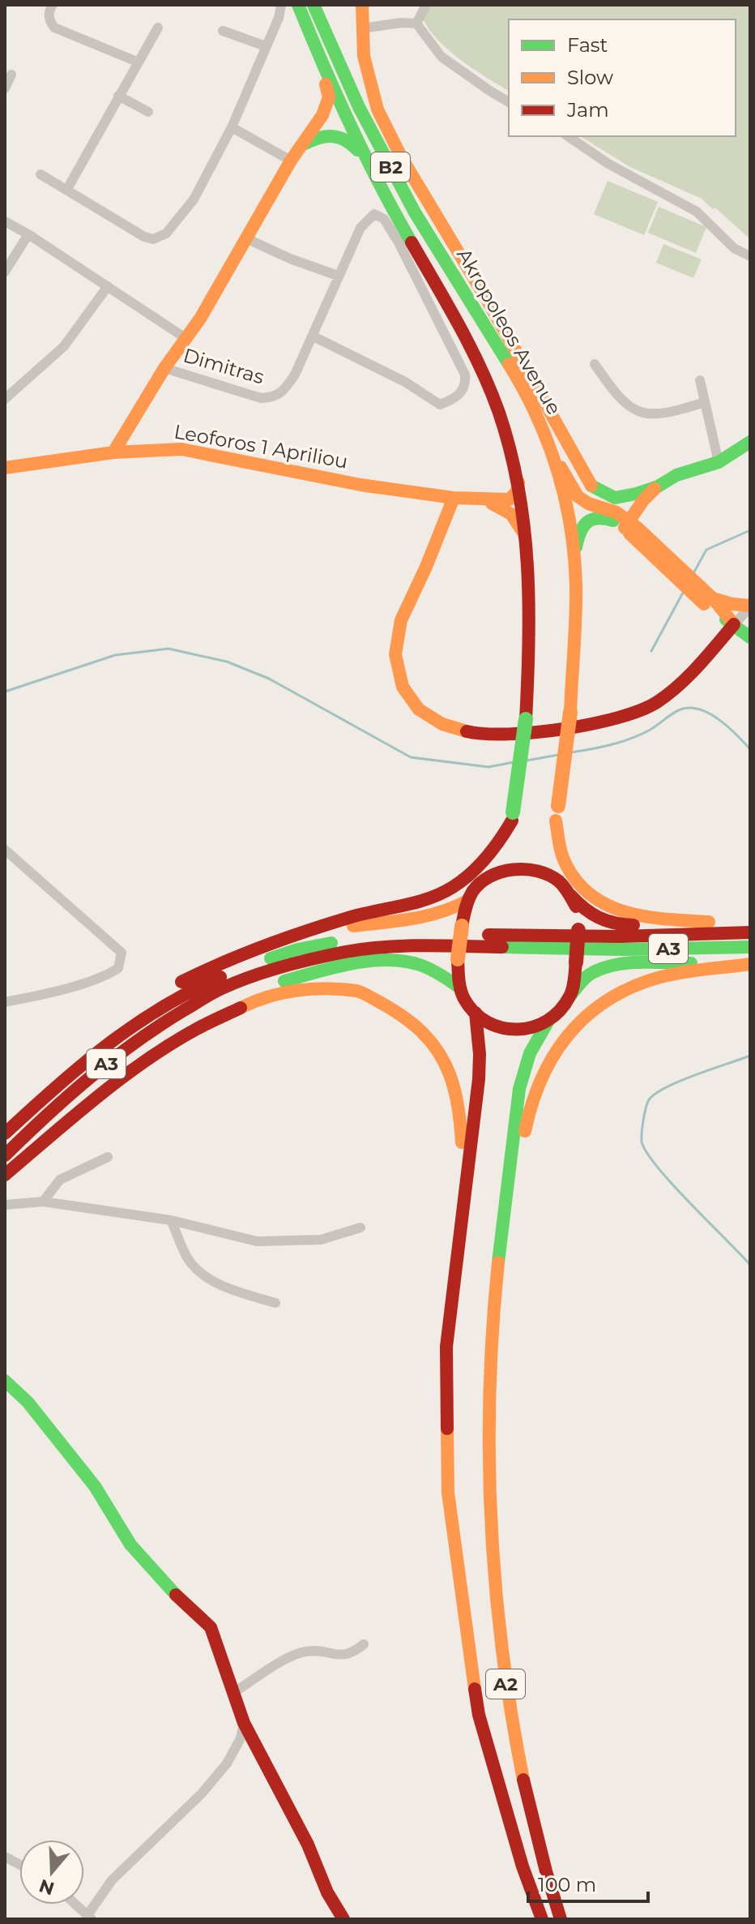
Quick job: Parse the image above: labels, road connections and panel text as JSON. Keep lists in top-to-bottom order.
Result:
{
  "streets": {
    "main road": [
      "B2",
      "Akropoleos Avenue",
      "Leoforos 1 Apriliou",
      "A3",
      "A2"
    ],
    "street": ["Dimitras"]
  },
  "crossings": [
    ["B2", "Akropoleos Avenue"],
    ["B2", "A2"],
    ["Akropoleos Avenue", "Leoforos 1 Apriliou"]
  ],
  "legend": ["Fast", "Slow", "Jam"],
  "scale_bar": "100 m",
  "north": "bottom"
}
